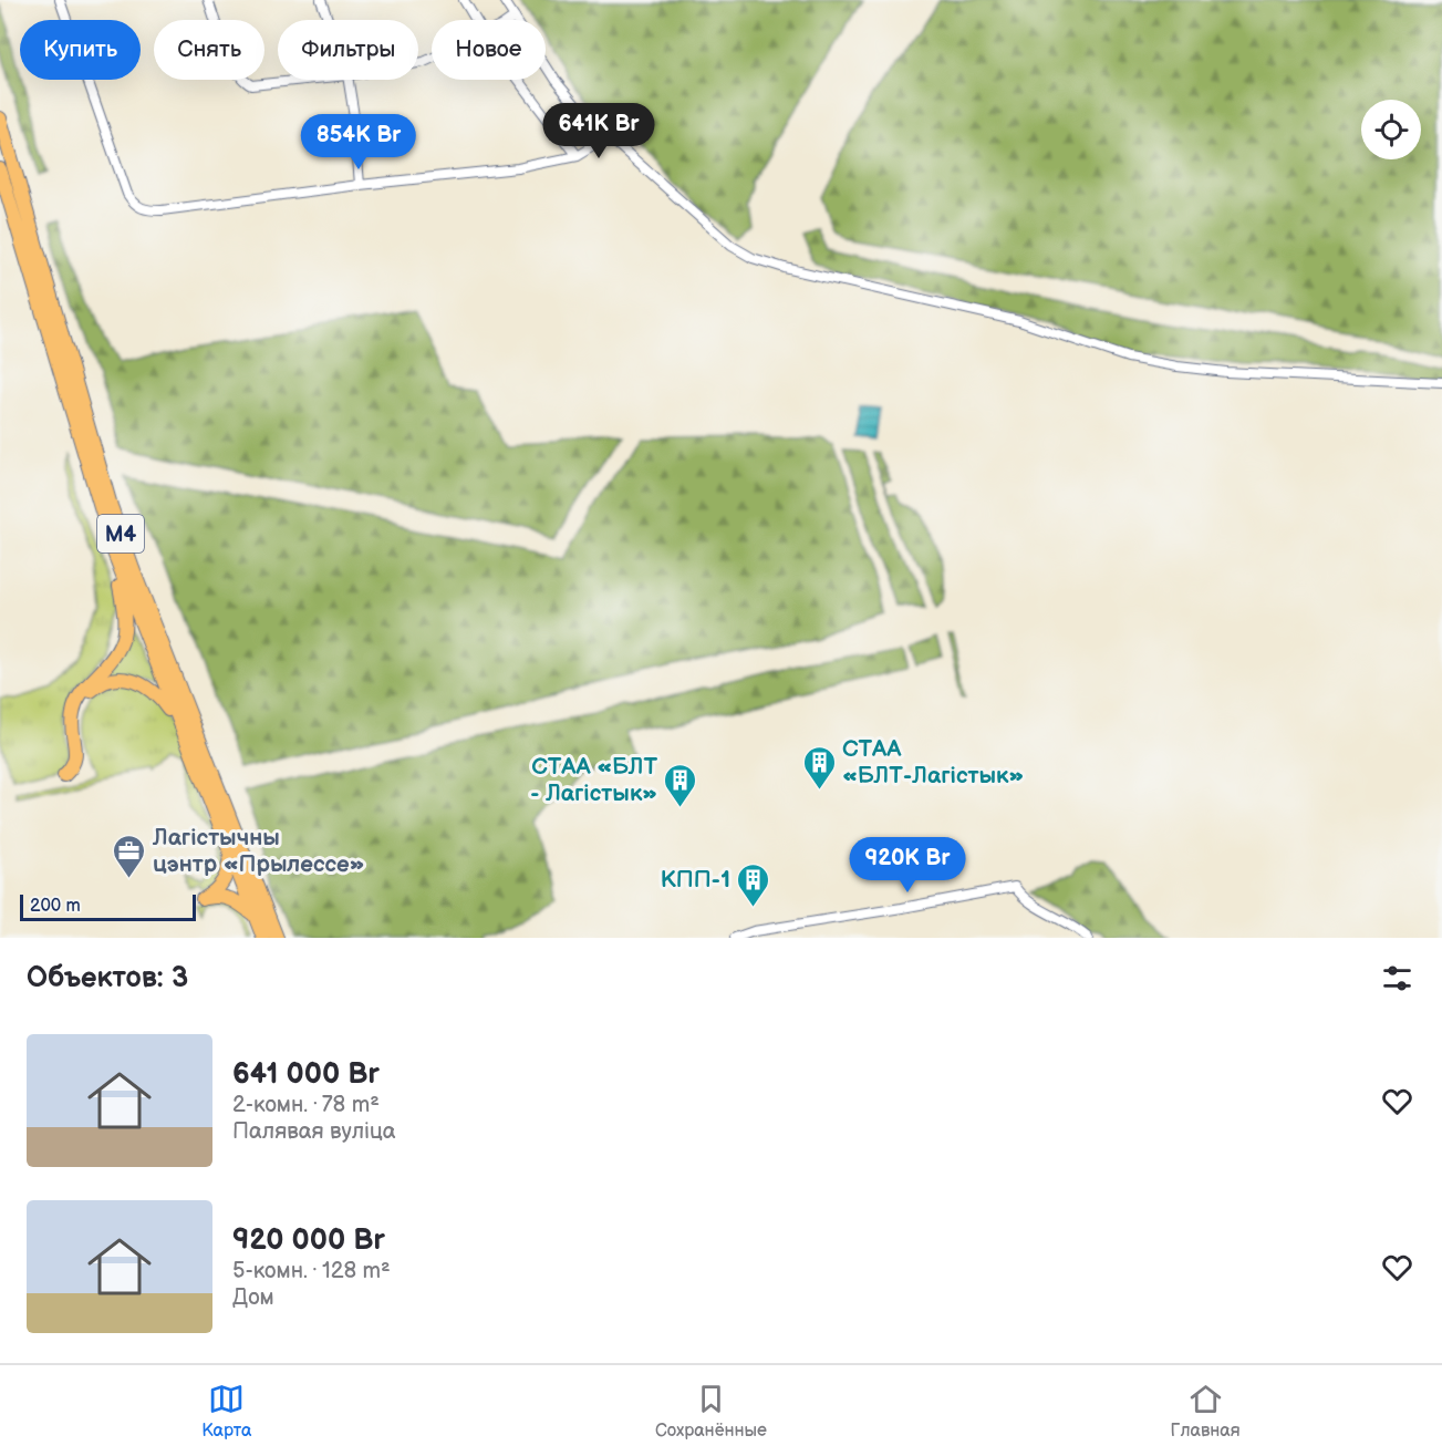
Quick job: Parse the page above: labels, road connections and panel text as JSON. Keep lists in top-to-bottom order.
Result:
{
  "streets": {
    "highway": ["М4"]
  },
  "places": {
    "building": ["СТАА «БЛТ-Лагістык»", "СТАА «БЛТ - Лагістык»", "КПП-1"],
    "office": ["Лагістычны цэнтр «Прылессе»"]
  },
  "scale_bar": "200 m",
  "page": {
    "chip": [
      "Купить",
      "Снять",
      "Фильтры",
      "Новое"
    ],
    "price": ["641K Br", "854K Br", "920K Br"],
    "scale": "200 m",
    "heading": "Объектов: 3",
    "list": [
      {
        "name": "641 000 Br",
        "note": "2-комн. · 78 m² · Палявая вуліца"
      },
      {
        "name": "920 000 Br",
        "note": "5-комн. · 128 m² · Дом"
      }
    ],
    "tabs": ["Карта", "Сохранённые", "Главная"]
  }
}
